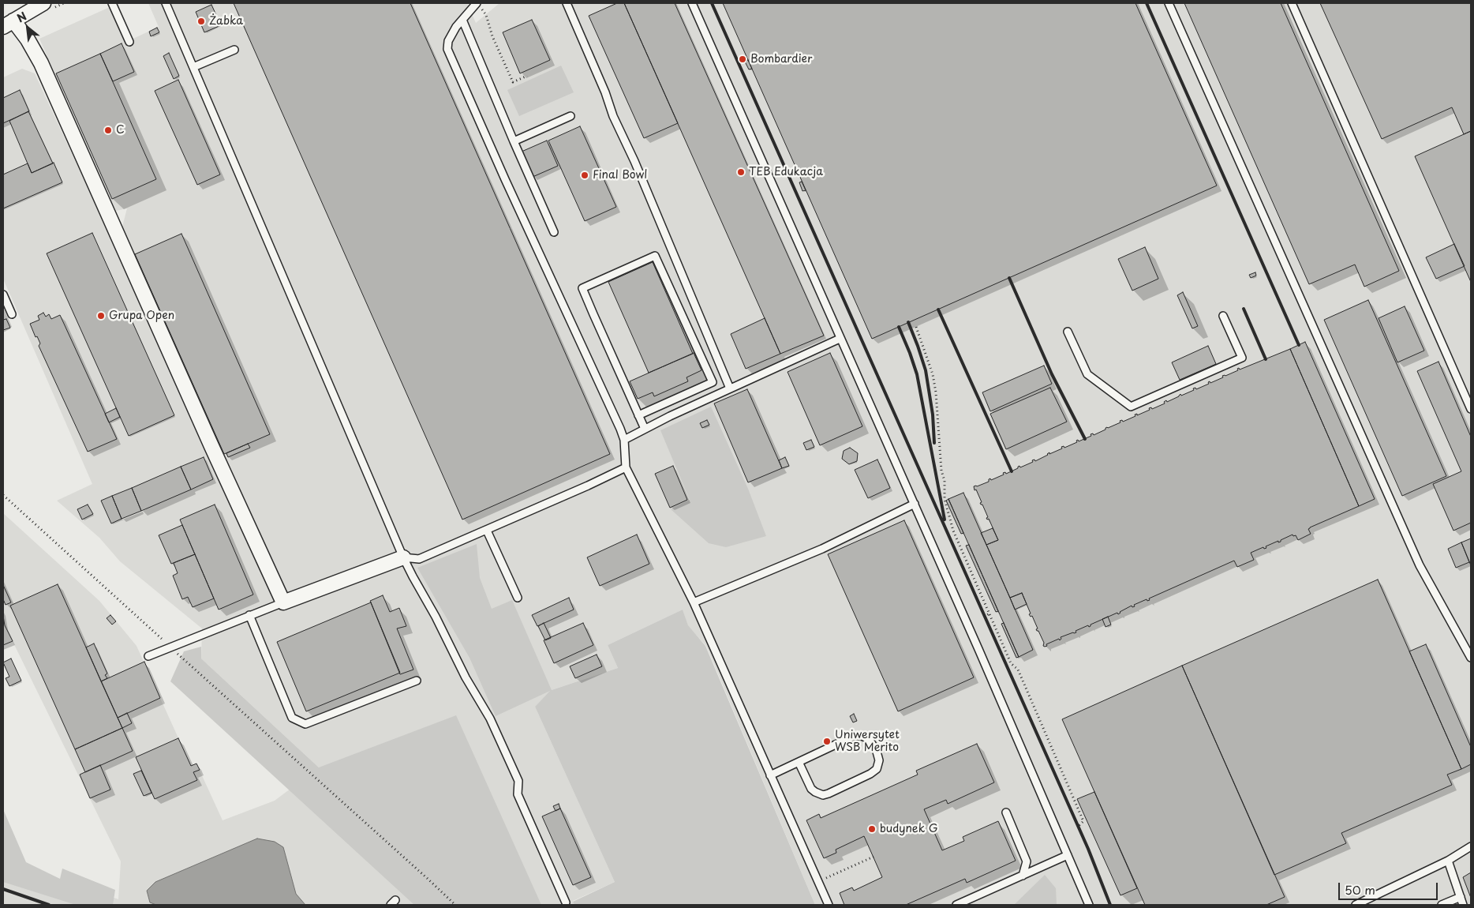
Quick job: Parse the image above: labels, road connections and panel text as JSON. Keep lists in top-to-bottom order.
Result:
{
  "places": [
    "Żabka",
    "Bombardier",
    "C",
    "TEB Edukacja",
    "Final Bowl",
    "Grupa Open",
    "Uniwersytet WSB Merito",
    "budynek G"
  ],
  "scale_bar": "50 m",
  "north": "top left"
}
